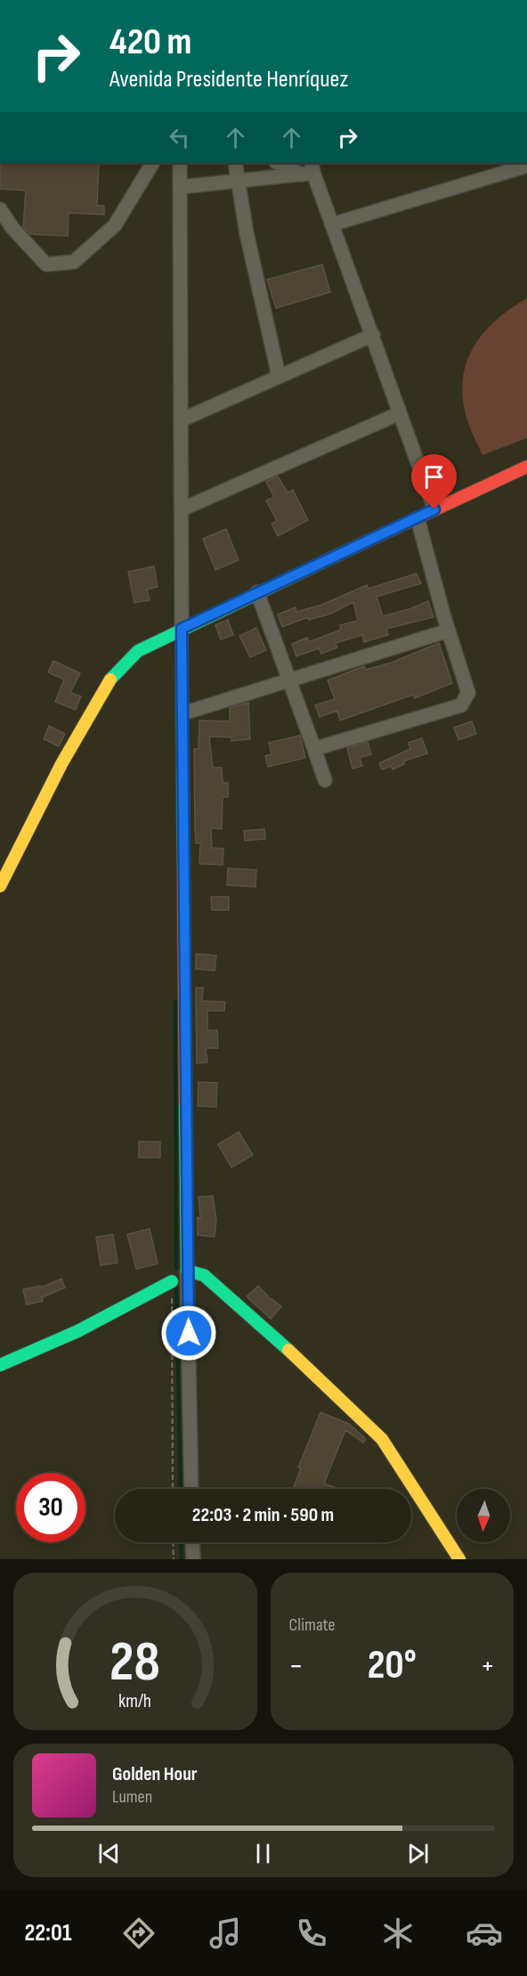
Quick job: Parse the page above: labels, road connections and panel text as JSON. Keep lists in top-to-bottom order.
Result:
{
  "north": "bottom",
  "page": {
    "turn": ["420 m", "Avenida Presidente Henríquez"],
    "limit": "30",
    "trip": "22:03 · 2 min · 590 m",
    "tile": "Climate",
    "heat": ["−", "20°", "+"],
    "song": ["Golden Hour", "Lumen"],
    "tabs": "22:01",
    "gauge": ["28", "km/h"]
  }
}
